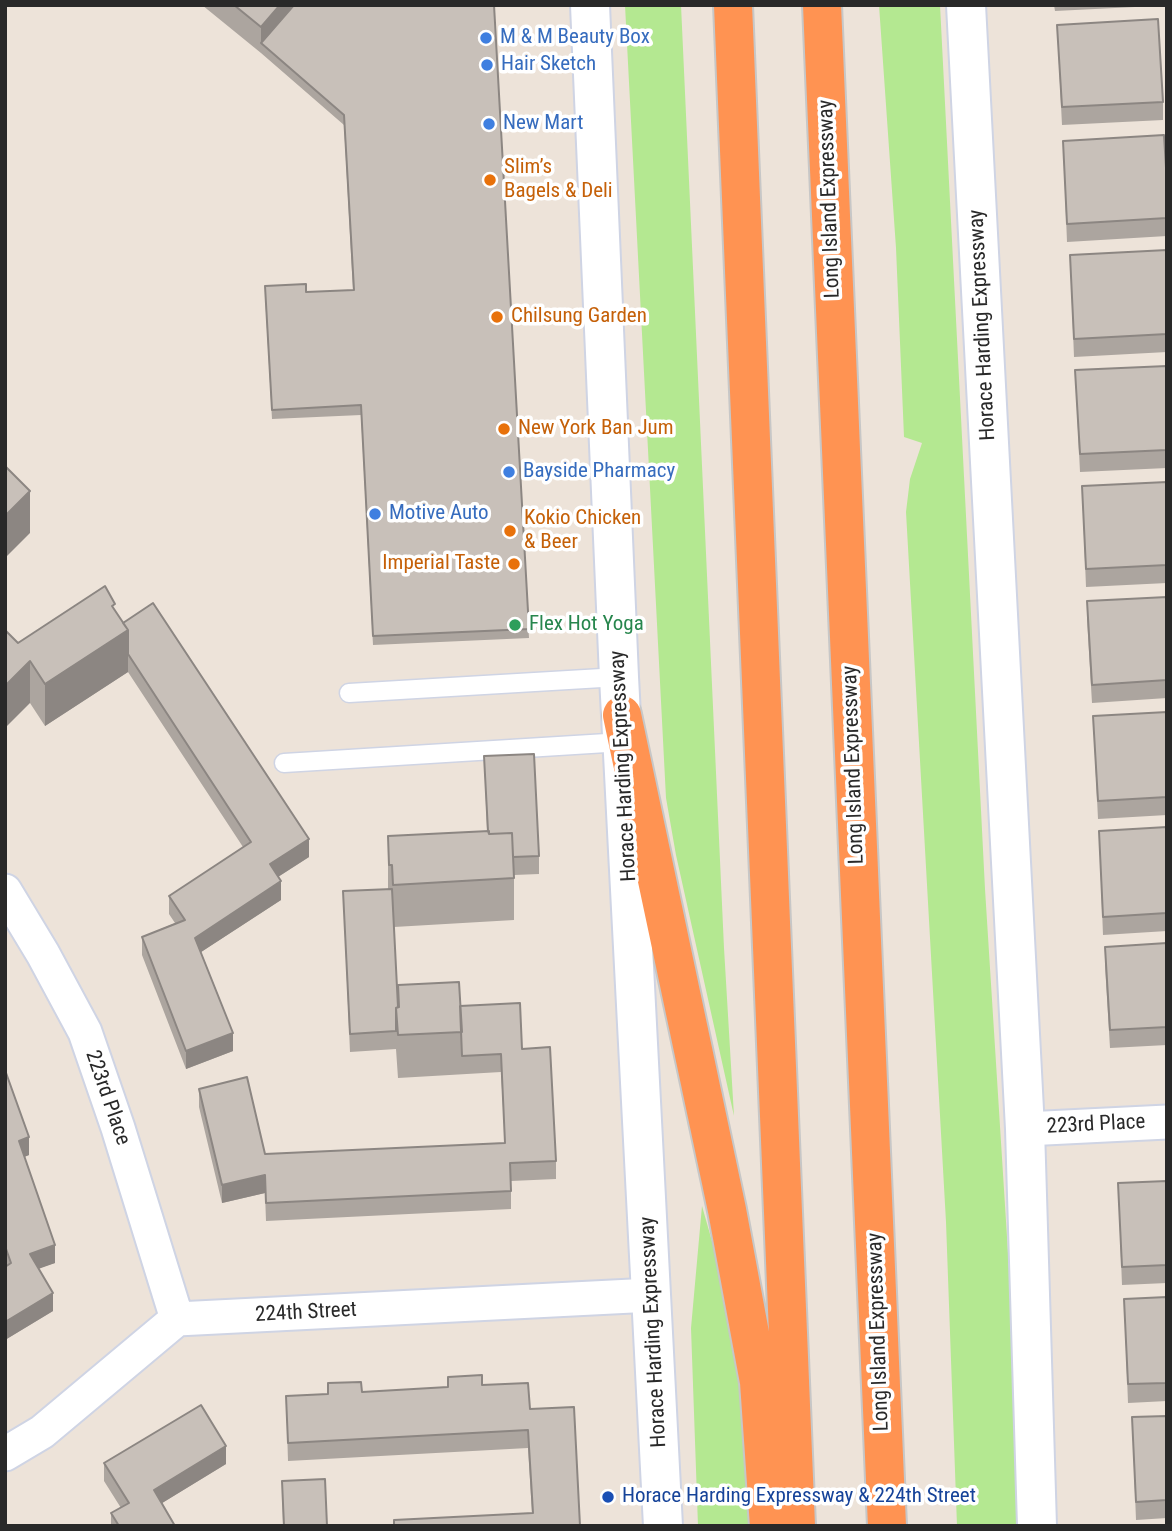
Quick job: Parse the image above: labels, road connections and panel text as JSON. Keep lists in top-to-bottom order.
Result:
{
  "streets": {
    "highway": ["Long Island Expressway"],
    "main road": ["Horace Harding Expressway"],
    "street": ["223rd Place", "224th Street"]
  },
  "crossings": [
    ["Horace Harding Expressway", "223rd Place"],
    ["Horace Harding Expressway", "224th Street"],
    ["223rd Place", "224th Street"]
  ],
  "places": [
    "M & M Beauty Box",
    "Hair Sketch",
    "New Mart",
    "Slim’s Bagels & Deli",
    "Chilsung Garden",
    "New York Ban Jum",
    "Bayside Pharmacy",
    "Motive Auto",
    "Kokio Chicken & Beer",
    "Imperial Taste",
    "Flex Hot Yoga",
    "Horace Harding Expressway & 224th Street"
  ]
}
